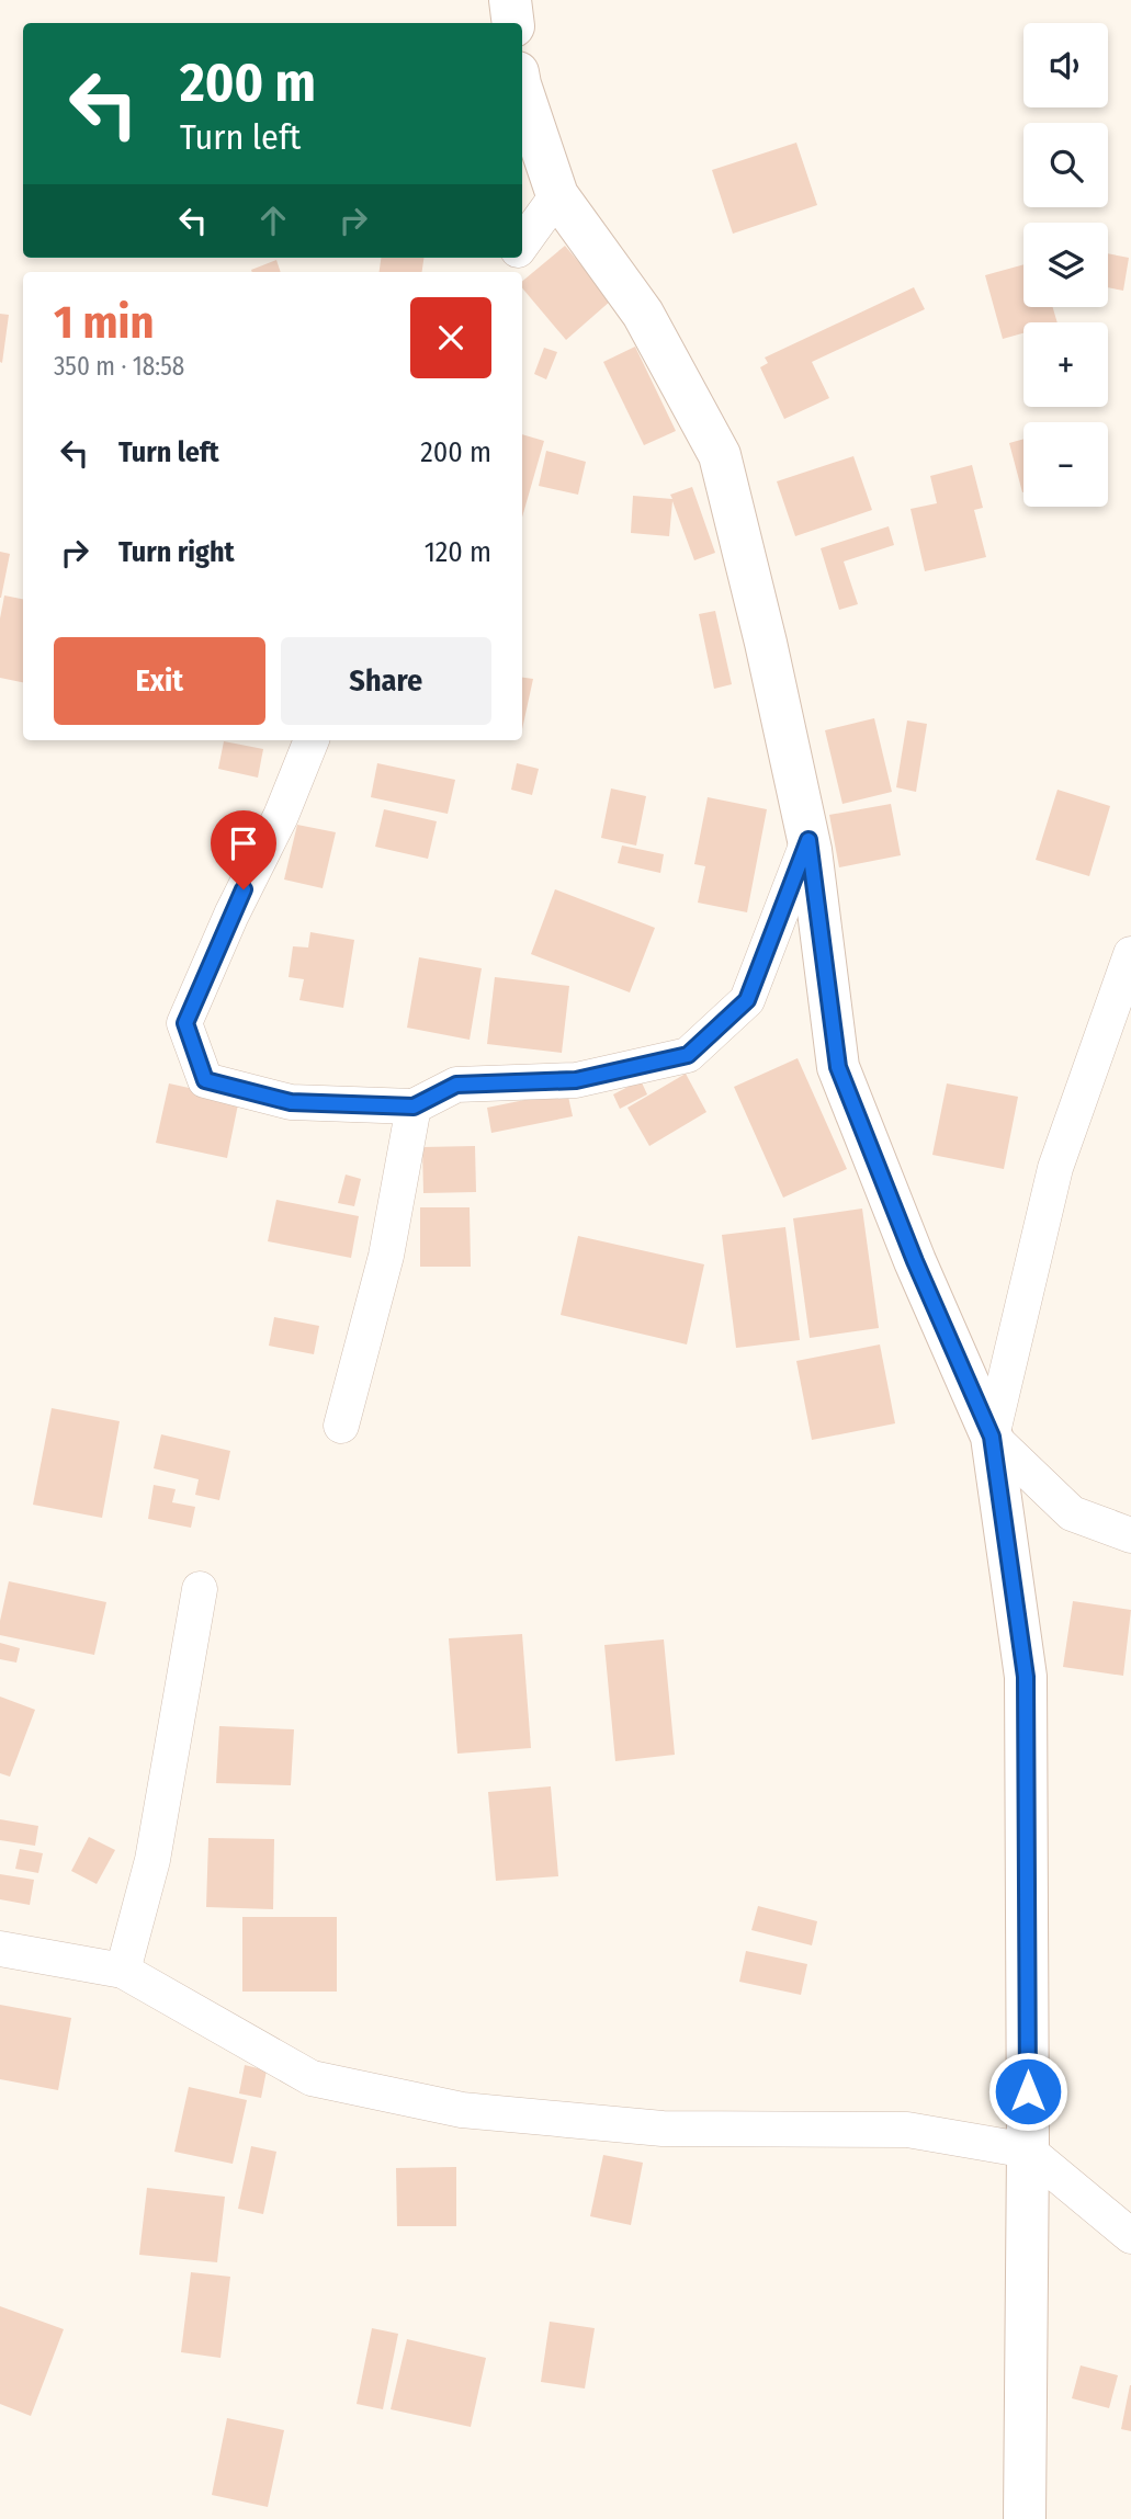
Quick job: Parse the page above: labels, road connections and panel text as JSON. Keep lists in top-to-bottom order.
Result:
{
  "page": {
    "map_buttons": ["+", "−"],
    "turn": ["200 m", "Turn left"],
    "heading": ["1 min", "350 m · 18:58"],
    "list": [
      {
        "name": "Turn left",
        "value": "200 m"
      },
      {
        "name": "Turn right",
        "value": "120 m"
      }
    ],
    "buttons": ["Exit", "Share"]
  }
}
